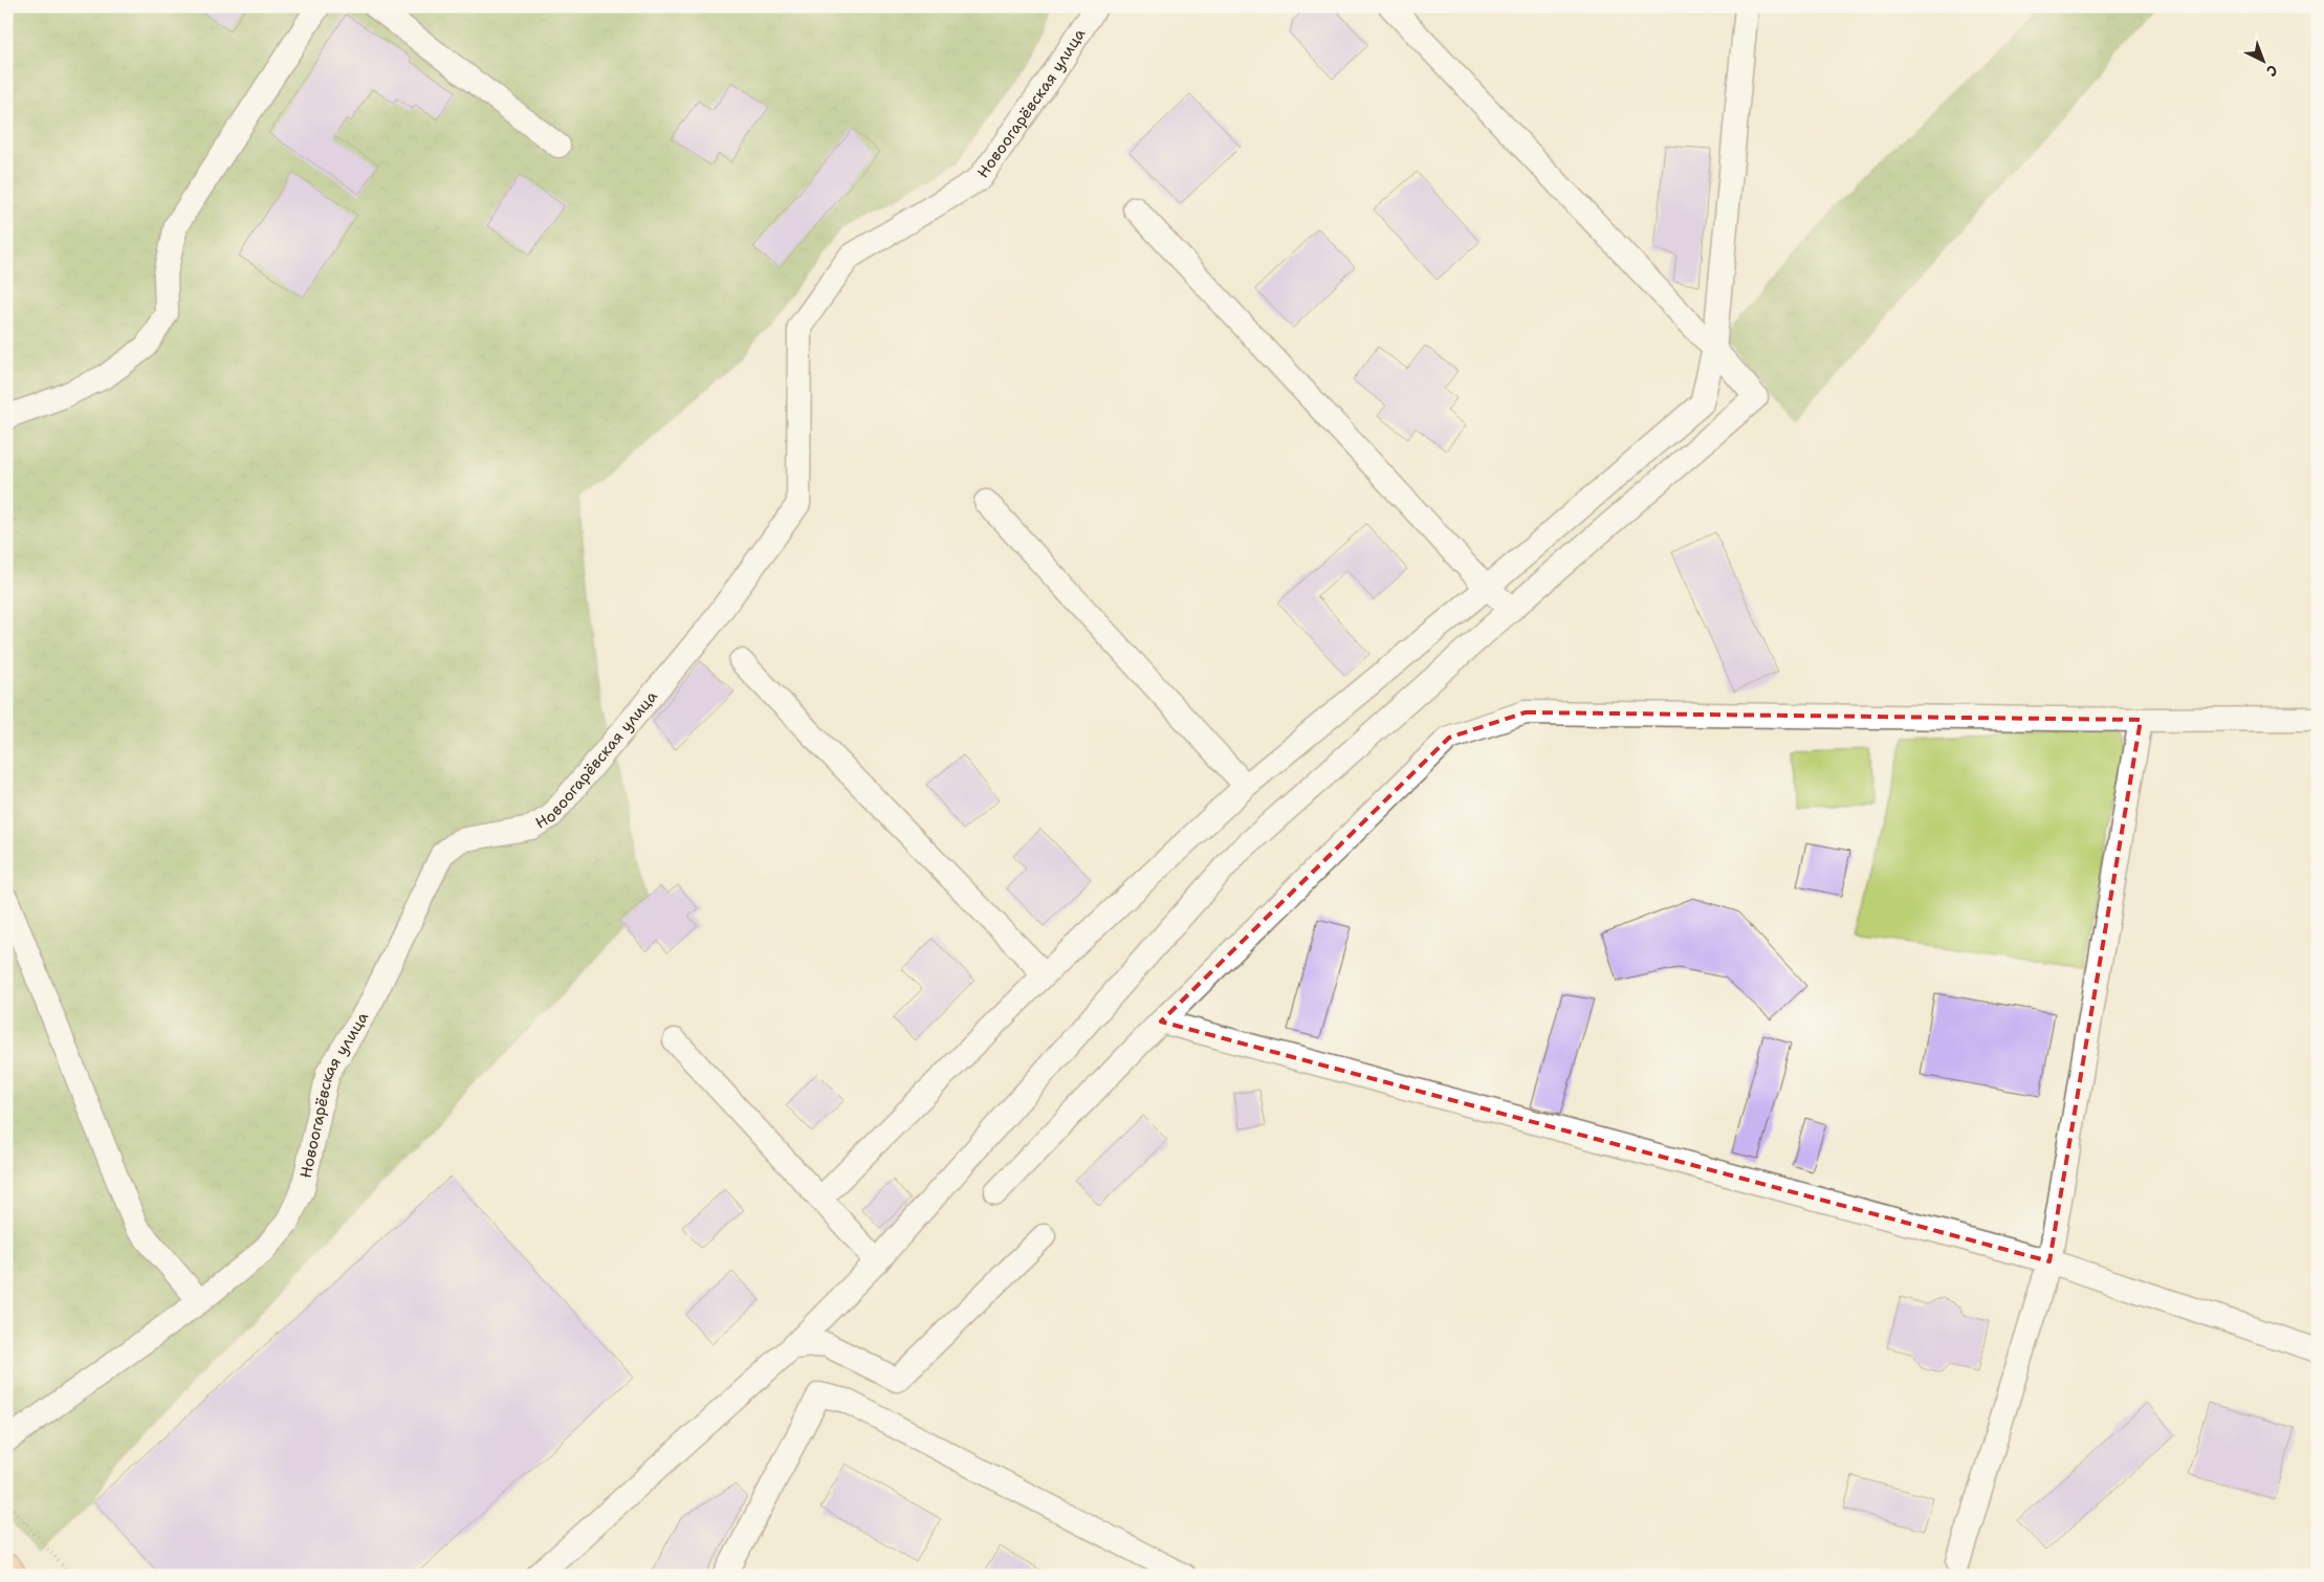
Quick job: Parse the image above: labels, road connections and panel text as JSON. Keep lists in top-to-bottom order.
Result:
{
  "streets": {
    "street": ["Новоогарёвская улица"]
  },
  "north": "bottom right"
}
